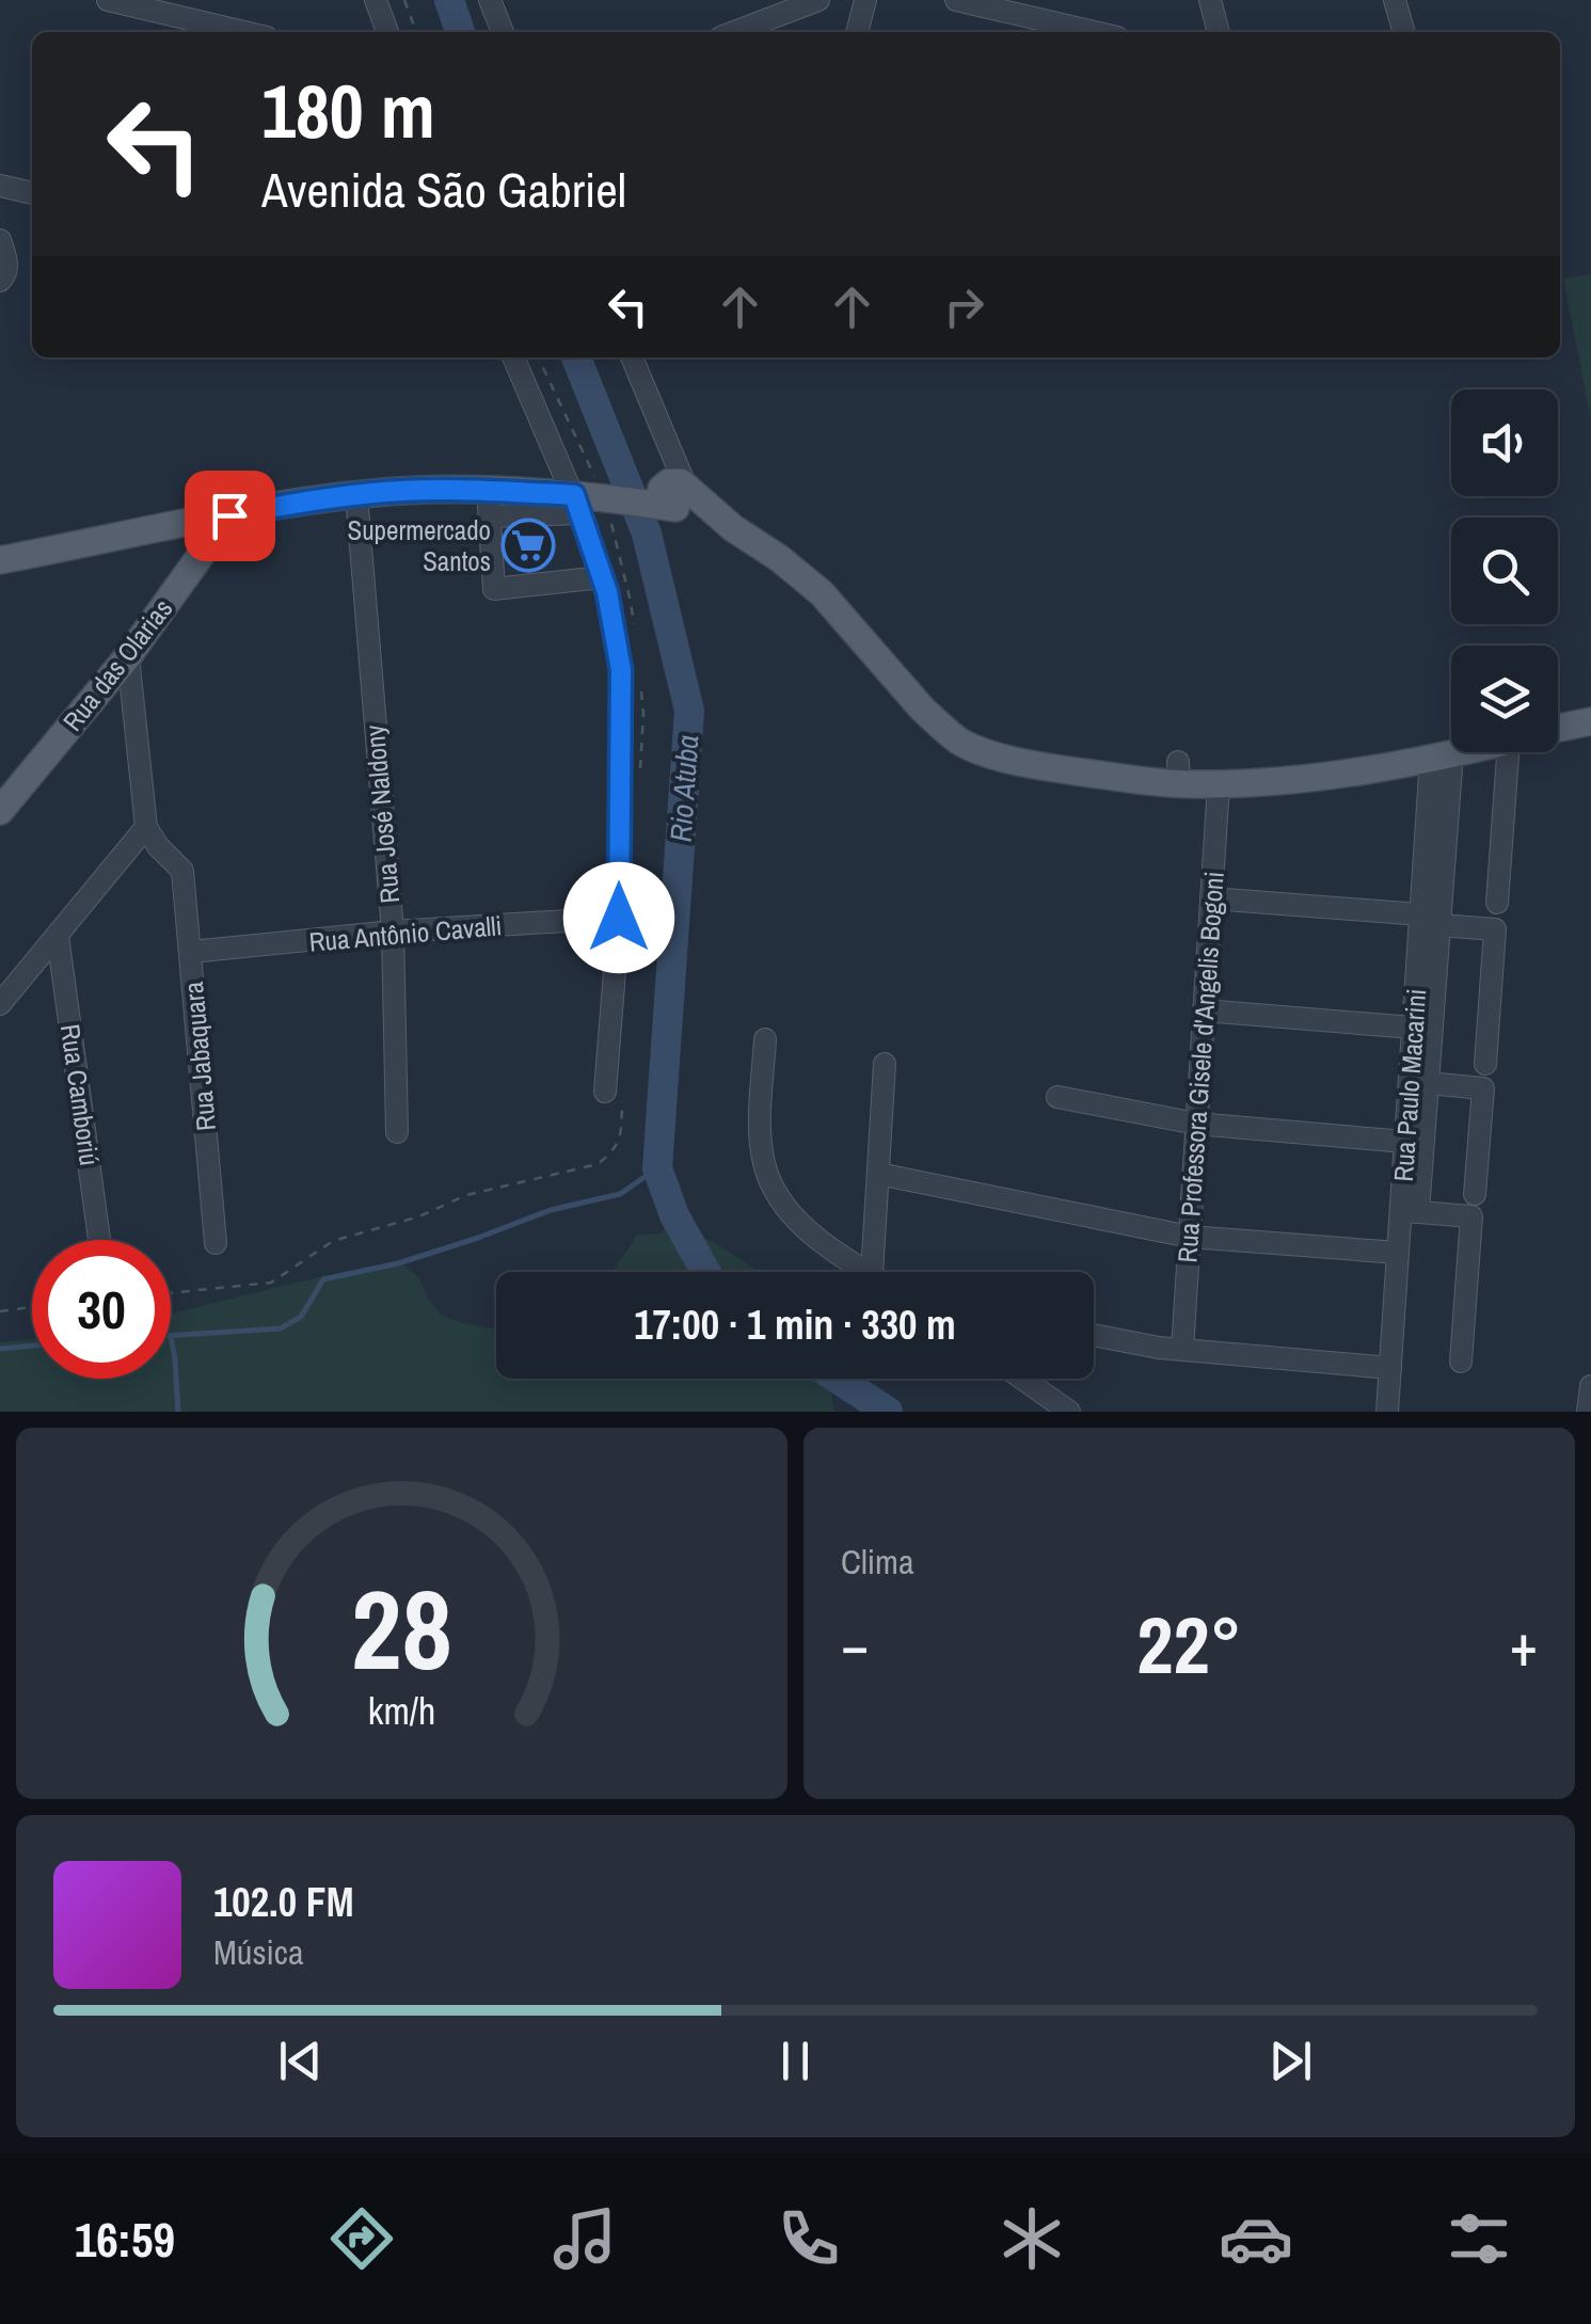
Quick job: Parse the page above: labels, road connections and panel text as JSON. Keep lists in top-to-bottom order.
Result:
{
  "streets": {
    "main road": ["Rua das Olarias"],
    "street": [
      "Rua José Naldony",
      "Rua Antônio Cavalli",
      "Rua Jabaquara",
      "Rua Professora Gisele d'Angelis Bogoni",
      "Rua Paulo Macarini",
      "Rua Camboriú"
    ]
  },
  "crossings": [
    ["Rua José Naldony", "Rua Antônio Cavalli"],
    ["Rua Antônio Cavalli", "Rua Jabaquara"]
  ],
  "water": ["Rio Atuba"],
  "places": {
    "supermarket": ["Supermercado Santos"]
  },
  "page": {
    "turn": ["180 m", "Avenida São Gabriel"],
    "limit": "30",
    "trip": "17:00 · 1 min · 330 m",
    "tile": "Clima",
    "heat": ["−", "22°", "+"],
    "song": ["102.0 FM", "Música"],
    "tabs": "16:59",
    "gauge": ["28", "km/h"]
  }
}
